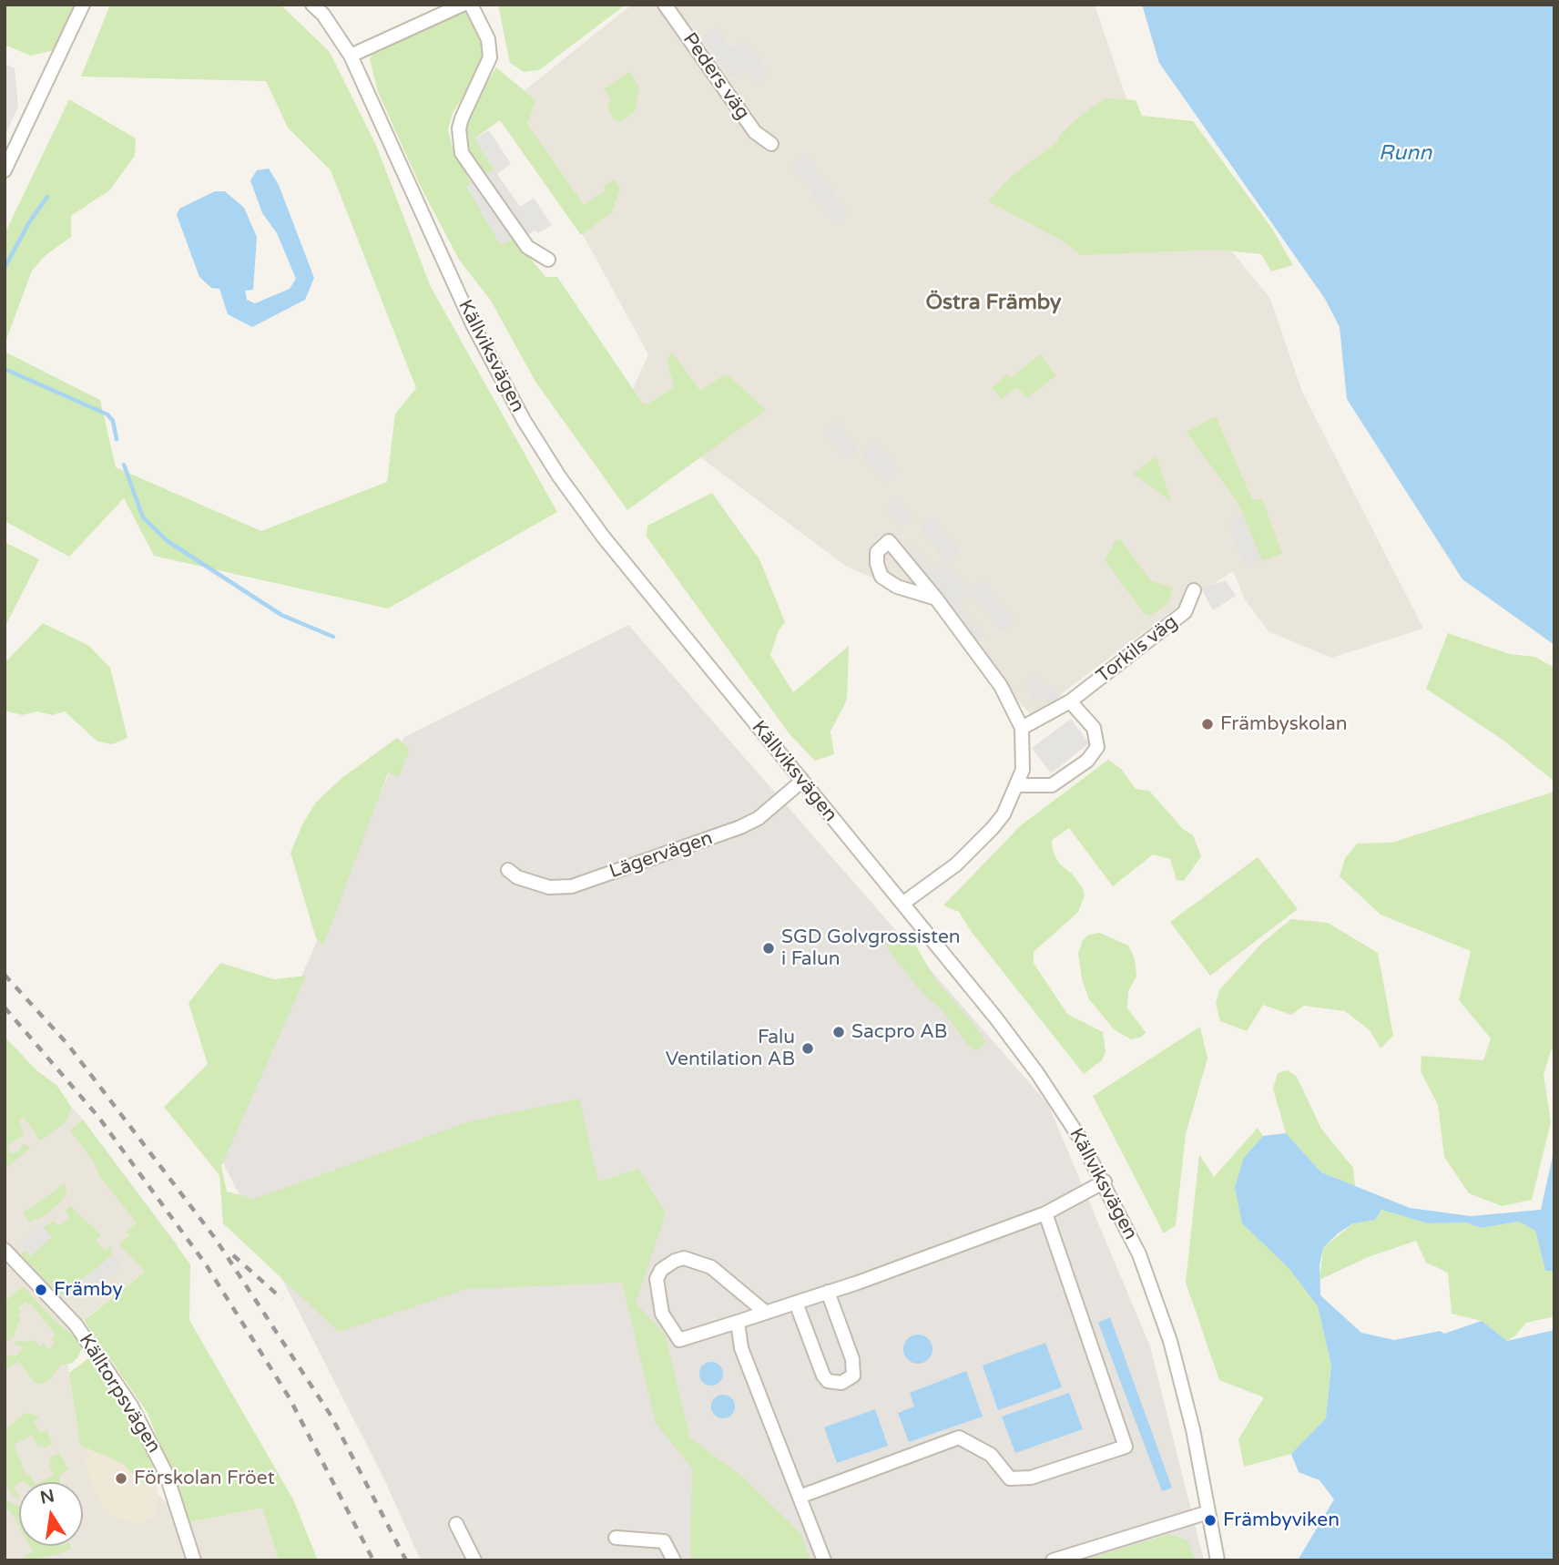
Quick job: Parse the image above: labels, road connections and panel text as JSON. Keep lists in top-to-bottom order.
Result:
{
  "streets": {
    "street": [
      "Peders väg",
      "Källviksvägen",
      "Torkils väg",
      "Lägervägen",
      "Källtorpsvägen"
    ]
  },
  "crossings": [
    ["Källviksvägen", "Lägervägen"]
  ],
  "districts": ["Östra Främby"],
  "water": ["Runn"],
  "places": [
    "Främbyskolan",
    "SGD Golvgrossisten i Falun",
    "Sacpro AB",
    "Falu Ventilation AB",
    "Främby",
    "Förskolan Fröet",
    "Främbyviken"
  ],
  "north": "top"
}
